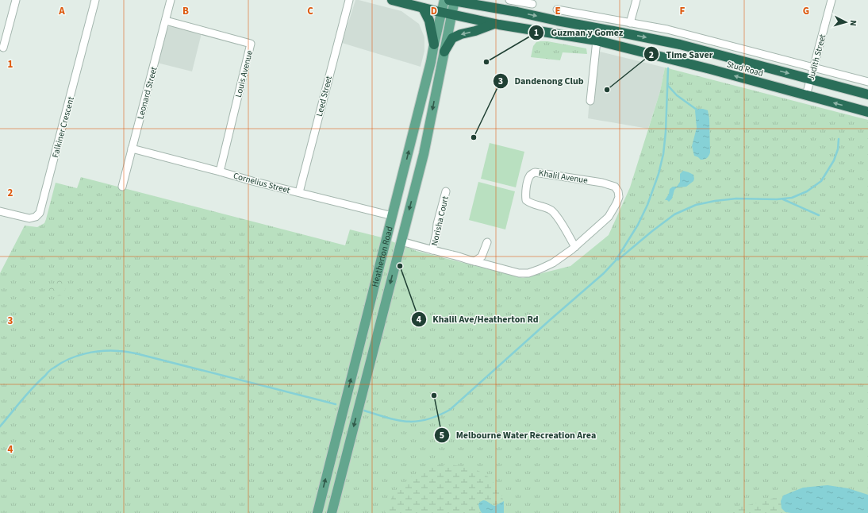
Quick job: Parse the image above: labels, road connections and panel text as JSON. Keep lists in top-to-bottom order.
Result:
{
  "streets": {
    "highway": ["Stud Road"],
    "main road": ["Heatherton Road"],
    "street": [
      "Judith Street",
      "Louis Avenue",
      "Leonard Street",
      "Leed Street",
      "Falkiner Crescent",
      "Khalil Avenue",
      "Cornelius Street",
      "Norisha Court"
    ]
  },
  "crossings": [
    ["Judith Street", "Stud Road"],
    ["Stud Road", "Heatherton Road"],
    ["Louis Avenue", "Leonard Street"],
    ["Louis Avenue", "Cornelius Street"],
    ["Leonard Street", "Cornelius Street"],
    ["Leed Street", "Cornelius Street"],
    ["Khalil Avenue", "Norisha Court"],
    ["Khalil Avenue", "Heatherton Road"],
    ["Cornelius Street", "Heatherton Road"]
  ],
  "places": [
    "Guzman y Gomez",
    "Time Saver",
    "Dandenong Club",
    "Khalil Ave/Heatherton Rd",
    "Melbourne Water Recreation Area"
  ],
  "north": "right",
  "grid": {
    "columns": [
      "A",
      "B",
      "C",
      "D",
      "E",
      "F",
      "G"
    ],
    "rows": [
      "1",
      "2",
      "3",
      "4"
    ]
  }
}
